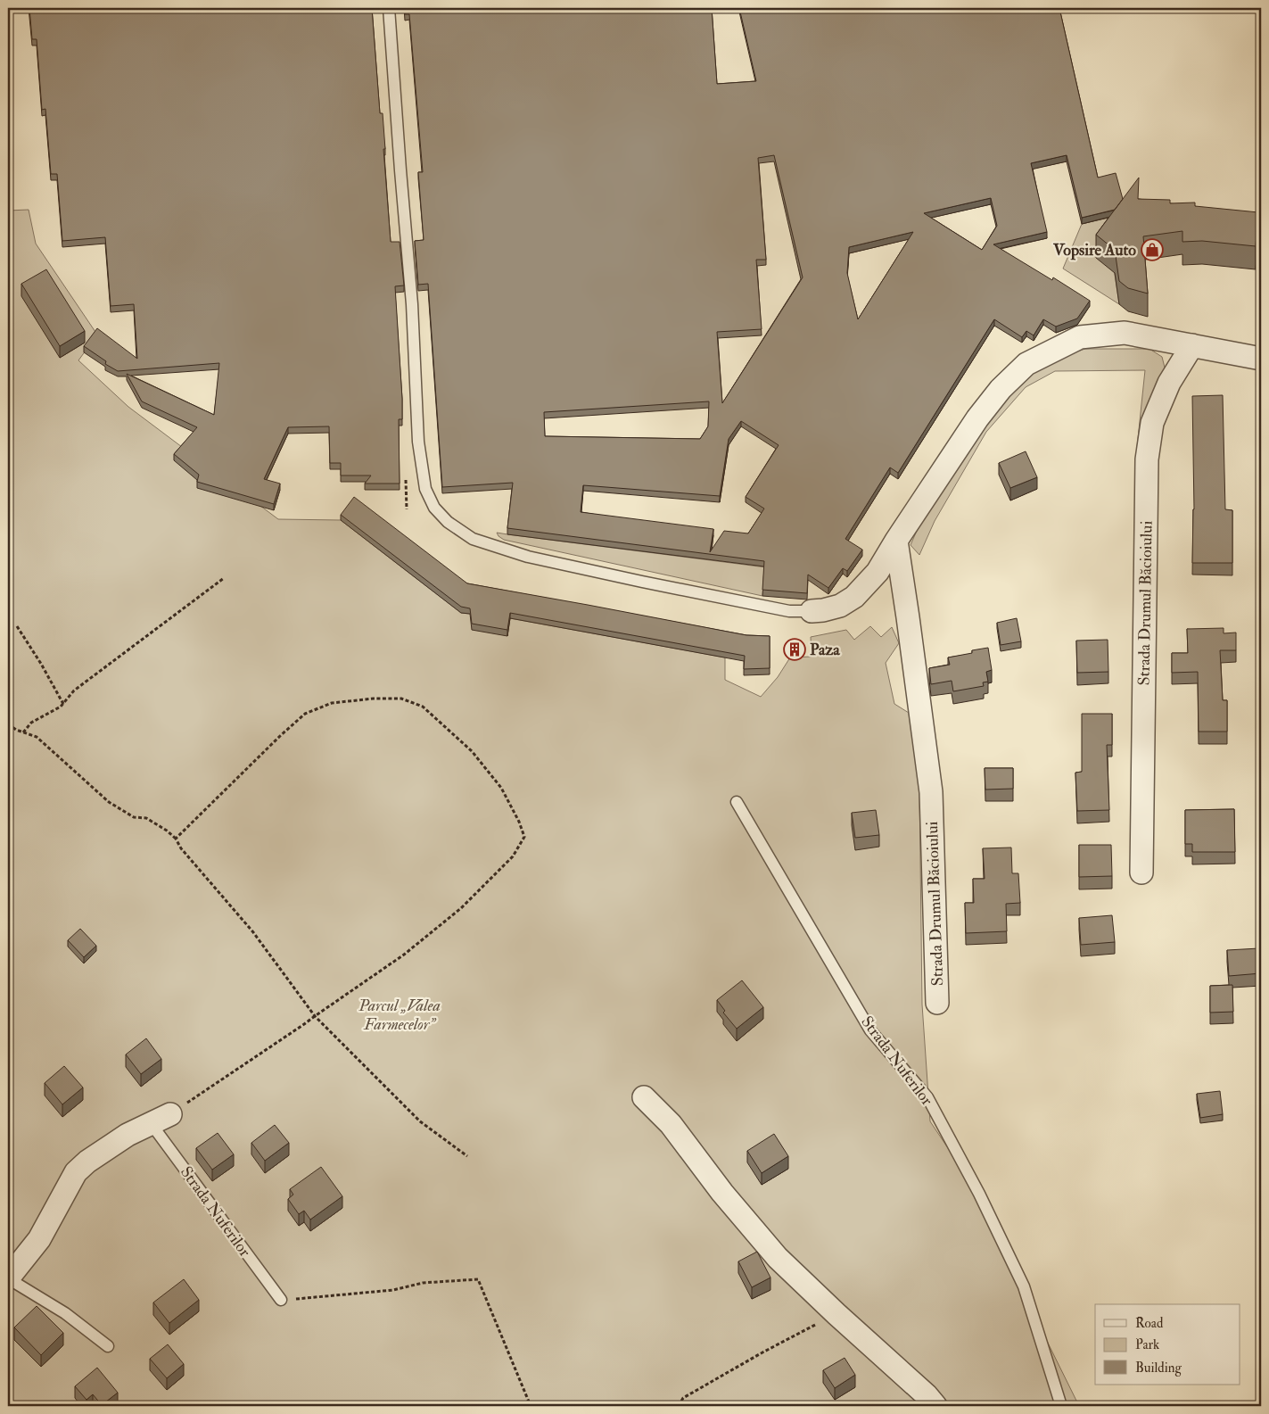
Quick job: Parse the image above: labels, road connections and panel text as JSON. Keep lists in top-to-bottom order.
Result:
{
  "streets": {
    "street": ["Strada Drumul Băcioiului"],
    "lane": ["Strada Nuferilor"]
  },
  "parks": ["Parcul „Valea Farmecelor”"],
  "places": {
    "shop": ["Vopsire Auto"],
    "building": ["Paza"]
  },
  "legend": ["Road", "Park", "Building"]
}
